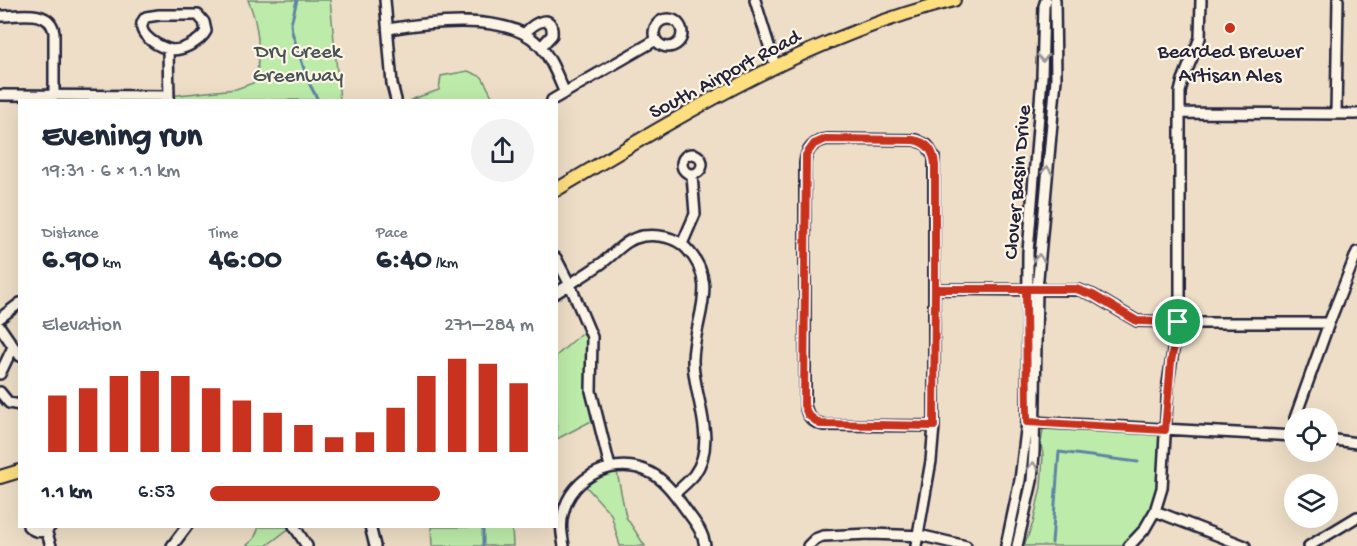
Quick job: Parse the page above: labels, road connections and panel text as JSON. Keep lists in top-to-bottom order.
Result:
{
  "streets": {
    "main road": ["South Airport Road"],
    "street": ["Clover Basin Drive"]
  },
  "parks": ["Dry Creek Greenway"],
  "places": ["Bearded Brewer Artisan Ales"],
  "page": {
    "heading": ["Evening run", "19:31 · 6 × 1.1 km"],
    "stats": [
      ["Distance", "6.90 km"],
      ["Time", "46:00"],
      ["Pace", "6:40 /km"]
    ],
    "chart": ["Elevation", "271–284 m"],
    "list": [
      {
        "name": "1.1 km",
        "note": "6:53"
      }
    ]
  }
}
